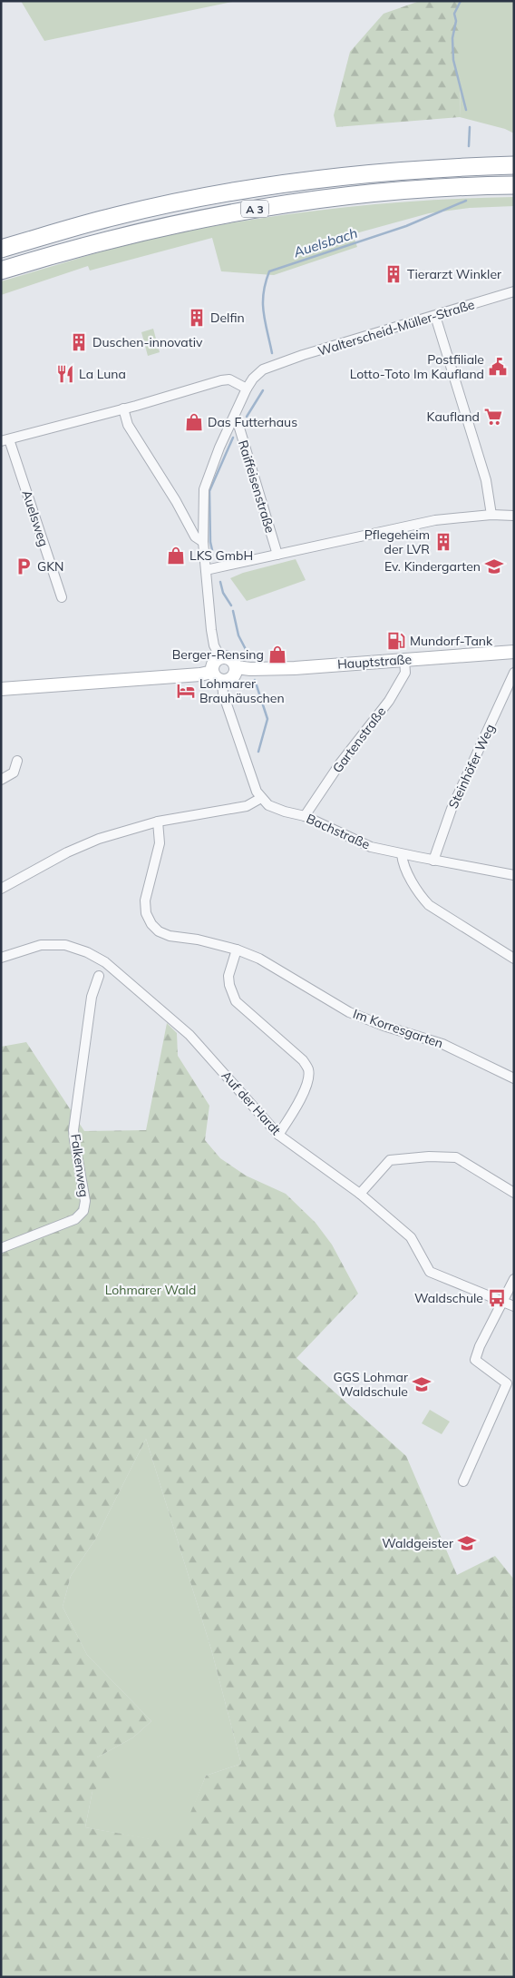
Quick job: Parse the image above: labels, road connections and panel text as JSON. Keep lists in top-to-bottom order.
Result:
{
  "streets": {
    "highway": ["A 3"],
    "main road": ["Hauptstraße"],
    "street": [
      "Walterscheid-Müller-Straße",
      "Raiffeisenstraße",
      "Auelsweg",
      "Gartenstraße",
      "Steinhöfer Weg",
      "Bachstraße",
      "Im Korresgarten",
      "Auf der Hardt",
      "Falkenweg"
    ]
  },
  "crossings": [
    ["Walterscheid-Müller-Straße", "Auelsweg"],
    ["Hauptstraße", "Gartenstraße"],
    ["Gartenstraße", "Bachstraße"],
    ["Steinhöfer Weg", "Bachstraße"]
  ],
  "water": ["Auelsbach"],
  "parks": ["Lohmarer Wald"],
  "places": {
    "building": [
      "Tierarzt Winkler",
      "Delfin",
      "Duschen-innovativ",
      "Pflegeheim der LVR"
    ],
    "public building": ["Postfiliale Lotto-Toto Im Kaufland"],
    "restaurant": ["La Luna"],
    "supermarket": ["Kaufland"],
    "shop": ["Das Futterhaus", "LKS GmbH", "Berger-Rensing"],
    "parking": ["GKN"],
    "school or university": ["Ev. Kindergarten", "GGS Lohmar Waldschule", "Waldgeister"],
    "fuel station": ["Mundorf-Tank"],
    "hotel": ["Lohmarer Brauhäuschen"],
    "bus stop": ["Waldschule"]
  }
}
